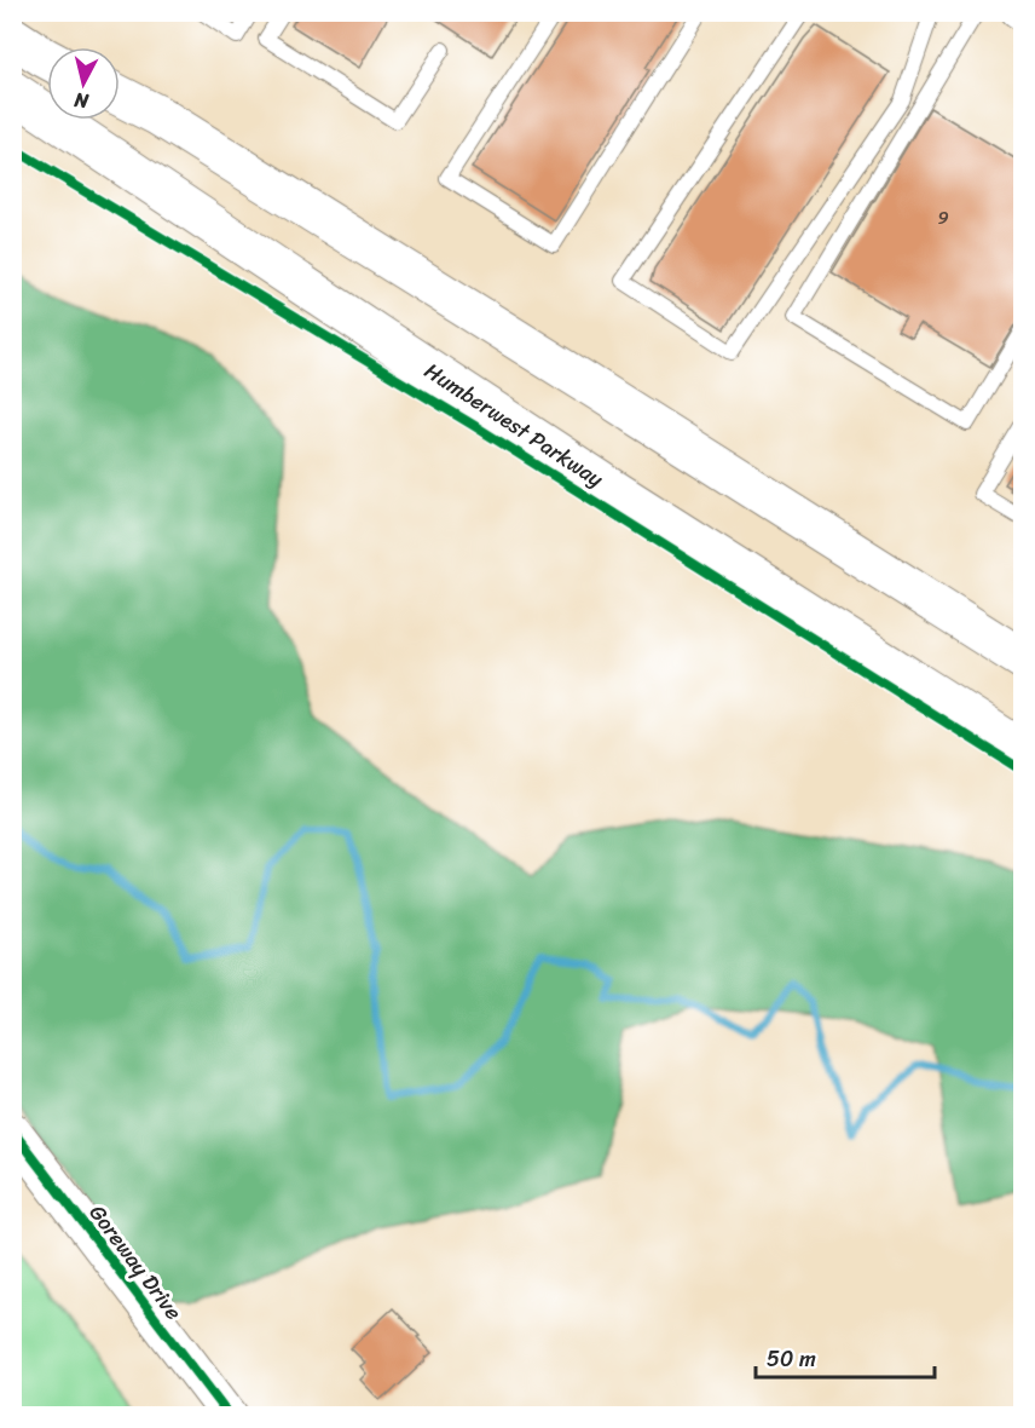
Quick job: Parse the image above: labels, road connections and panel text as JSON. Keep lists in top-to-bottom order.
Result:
{
  "streets": {
    "main road": ["Humberwest Parkway"],
    "street": ["Goreway Drive"]
  },
  "house_numbers": ["9"],
  "scale_bar": "50 m",
  "north": "bottom"
}
